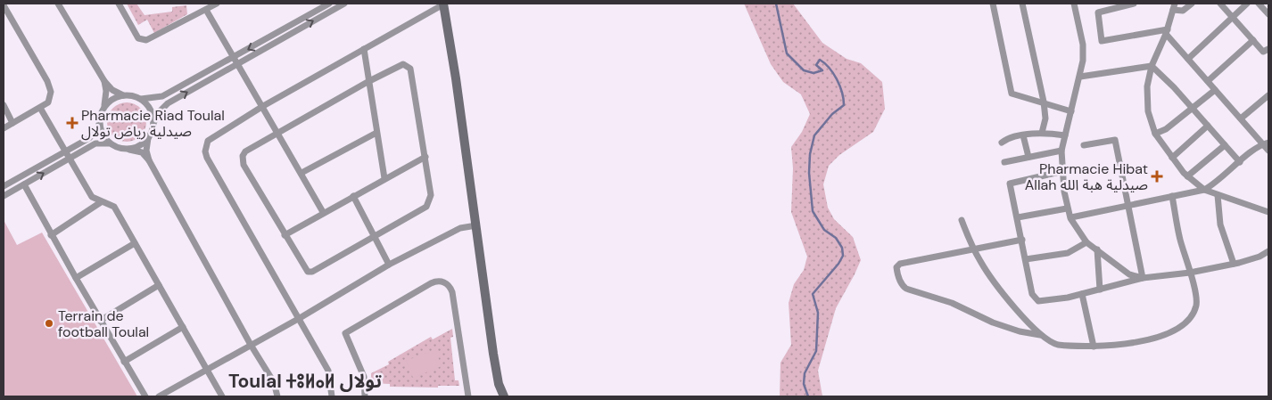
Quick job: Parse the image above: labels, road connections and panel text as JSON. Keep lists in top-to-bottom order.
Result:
{
  "districts": ["Toulal ⵜⵓⵍⴰⵍ تولال"],
  "places": {
    "health": ["Pharmacie Riad Toulal صيدلية رياض تولال", "Pharmacie Hibat Allah صيدلية هبة الله"],
    "other": ["Terrain de football Toulal"]
  }
}
